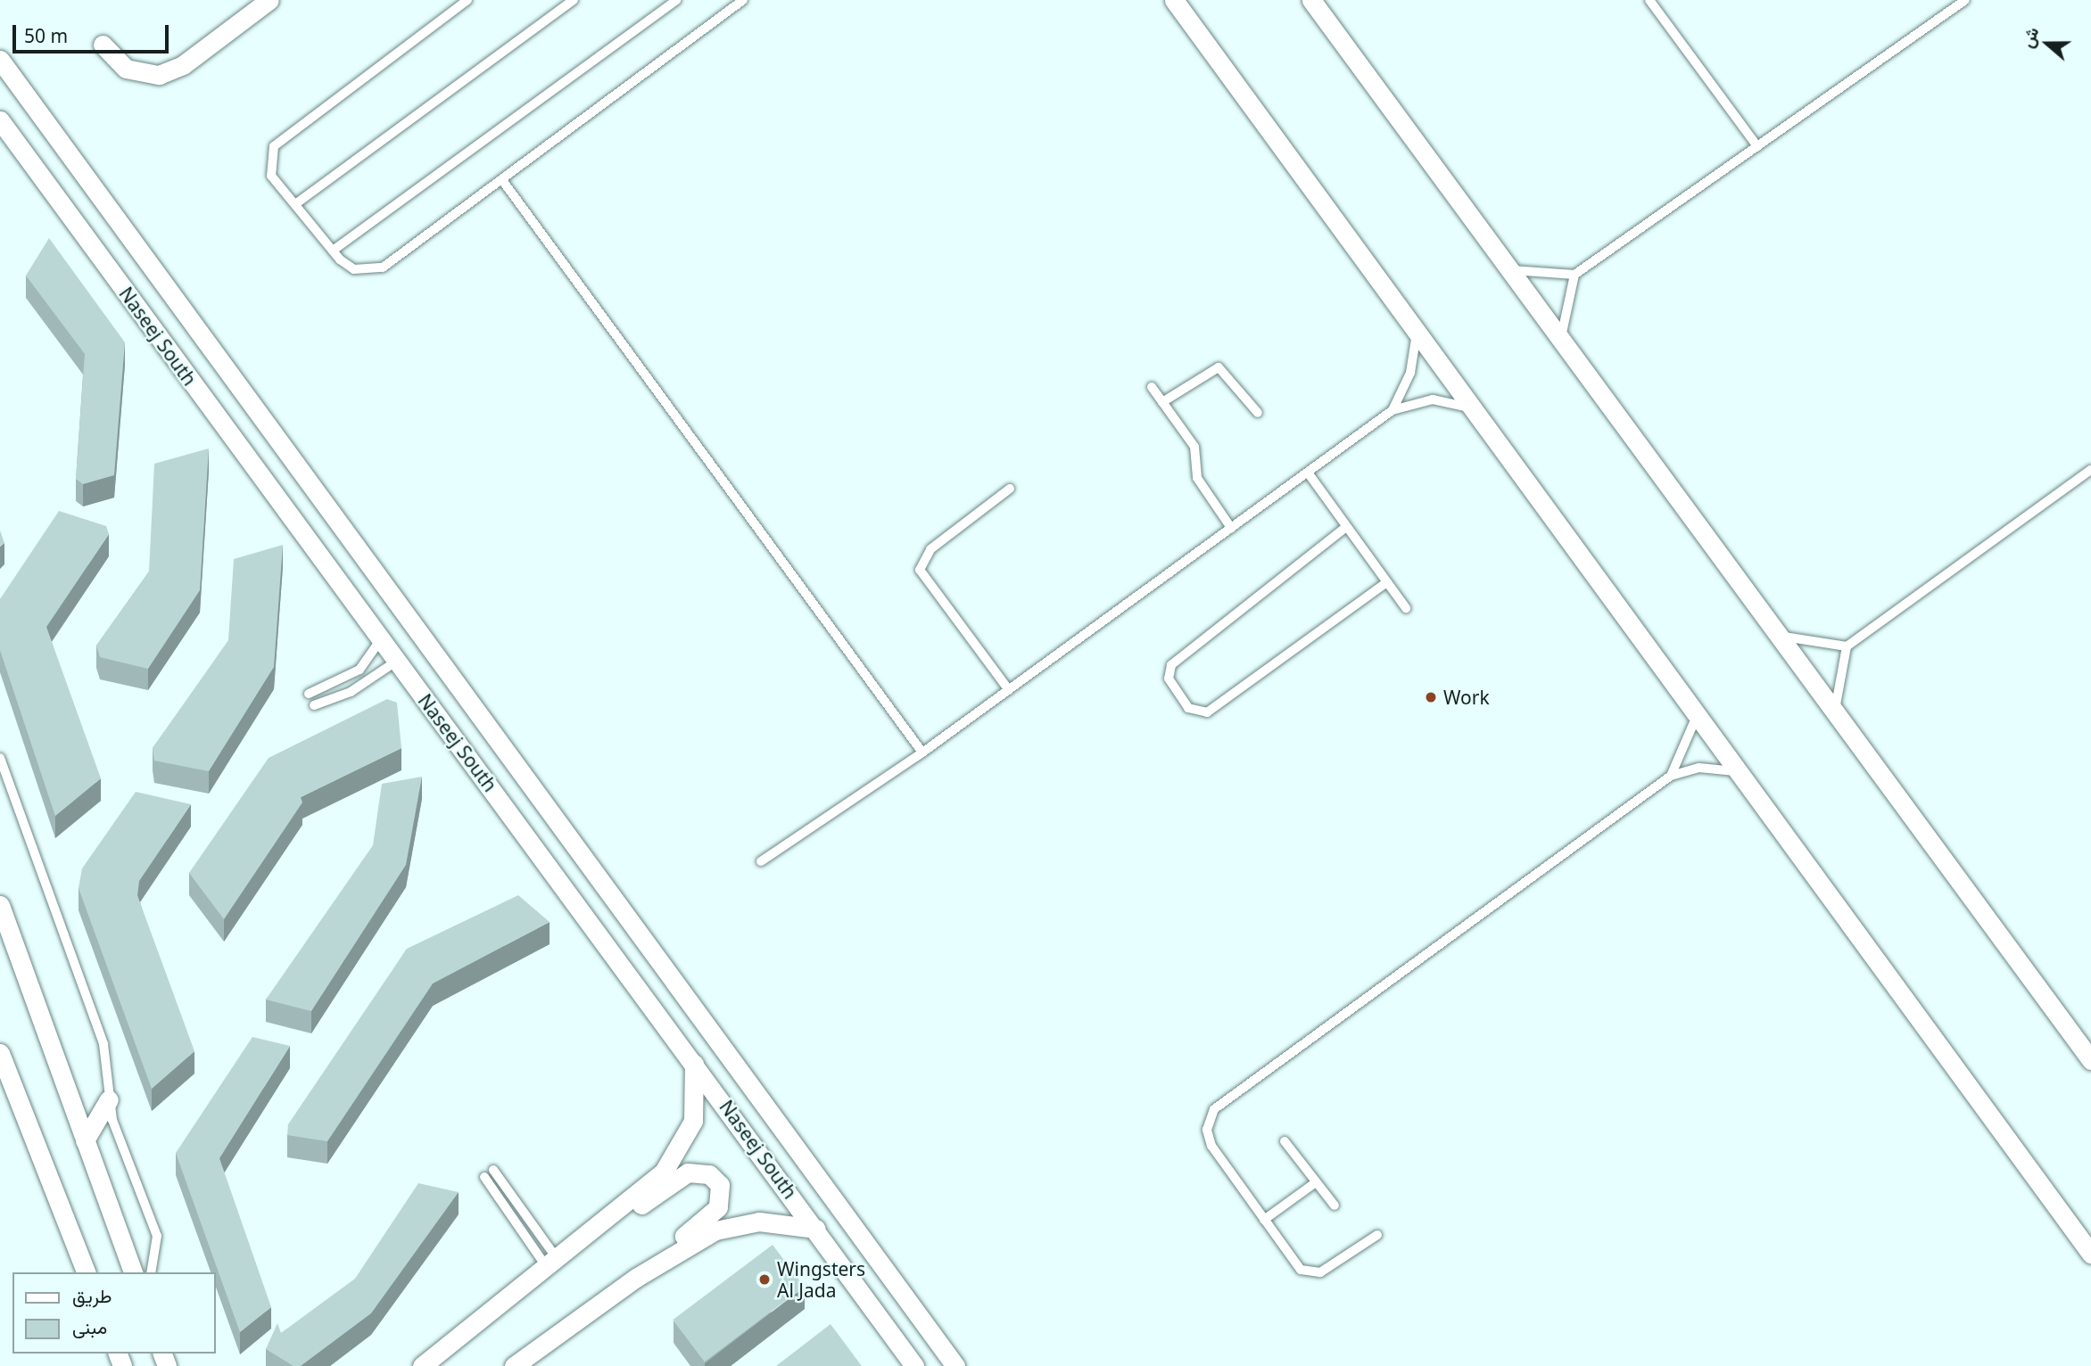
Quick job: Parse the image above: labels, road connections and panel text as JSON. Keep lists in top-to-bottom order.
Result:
{
  "streets": {
    "street": ["Naseej South"]
  },
  "places": ["Work", "Wingsters Al Jada"],
  "legend": ["طريق", "مبنى"],
  "scale_bar": "50 m",
  "north": "left"
}
